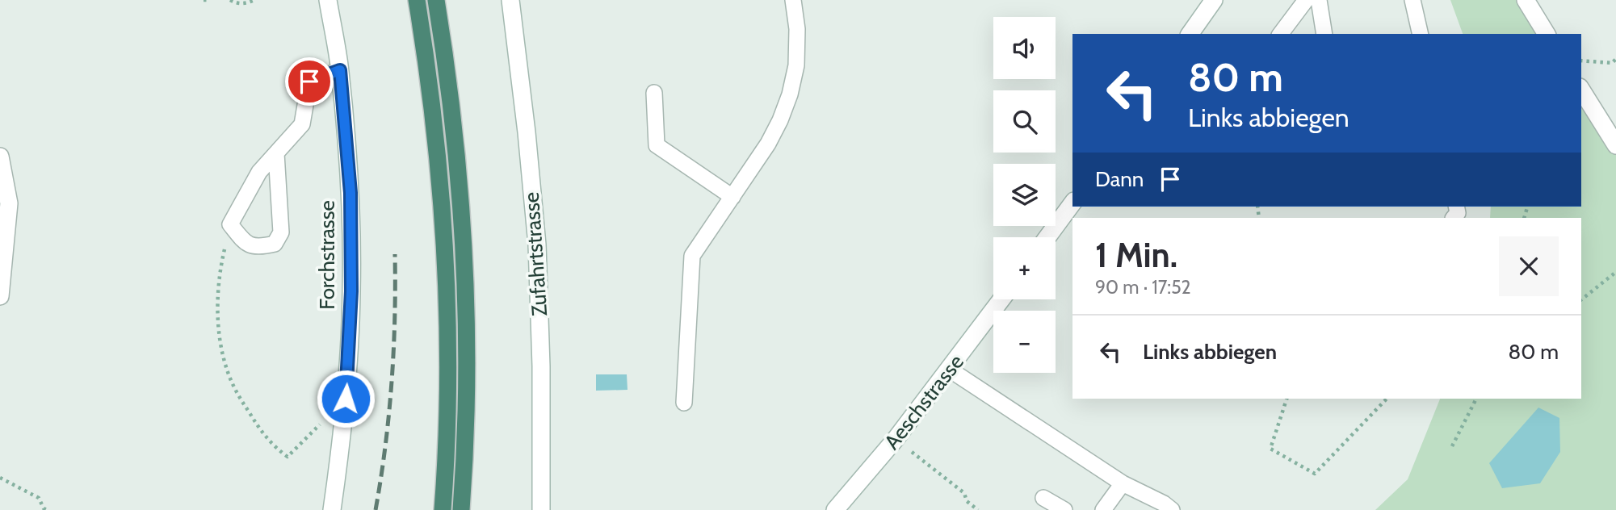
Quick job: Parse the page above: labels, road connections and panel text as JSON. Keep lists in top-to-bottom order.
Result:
{
  "streets": {
    "main road": ["Zufahrtstrasse", "Forchstrasse", "Aeschstrasse"]
  },
  "page": {
    "map_buttons": ["+", "−"],
    "turn": ["80 m", "Links abbiegen"],
    "then": "Dann",
    "heading": ["1 Min.", "90 m · 17:52"],
    "list": [
      {
        "name": "Links abbiegen",
        "value": "80 m"
      }
    ]
  }
}
